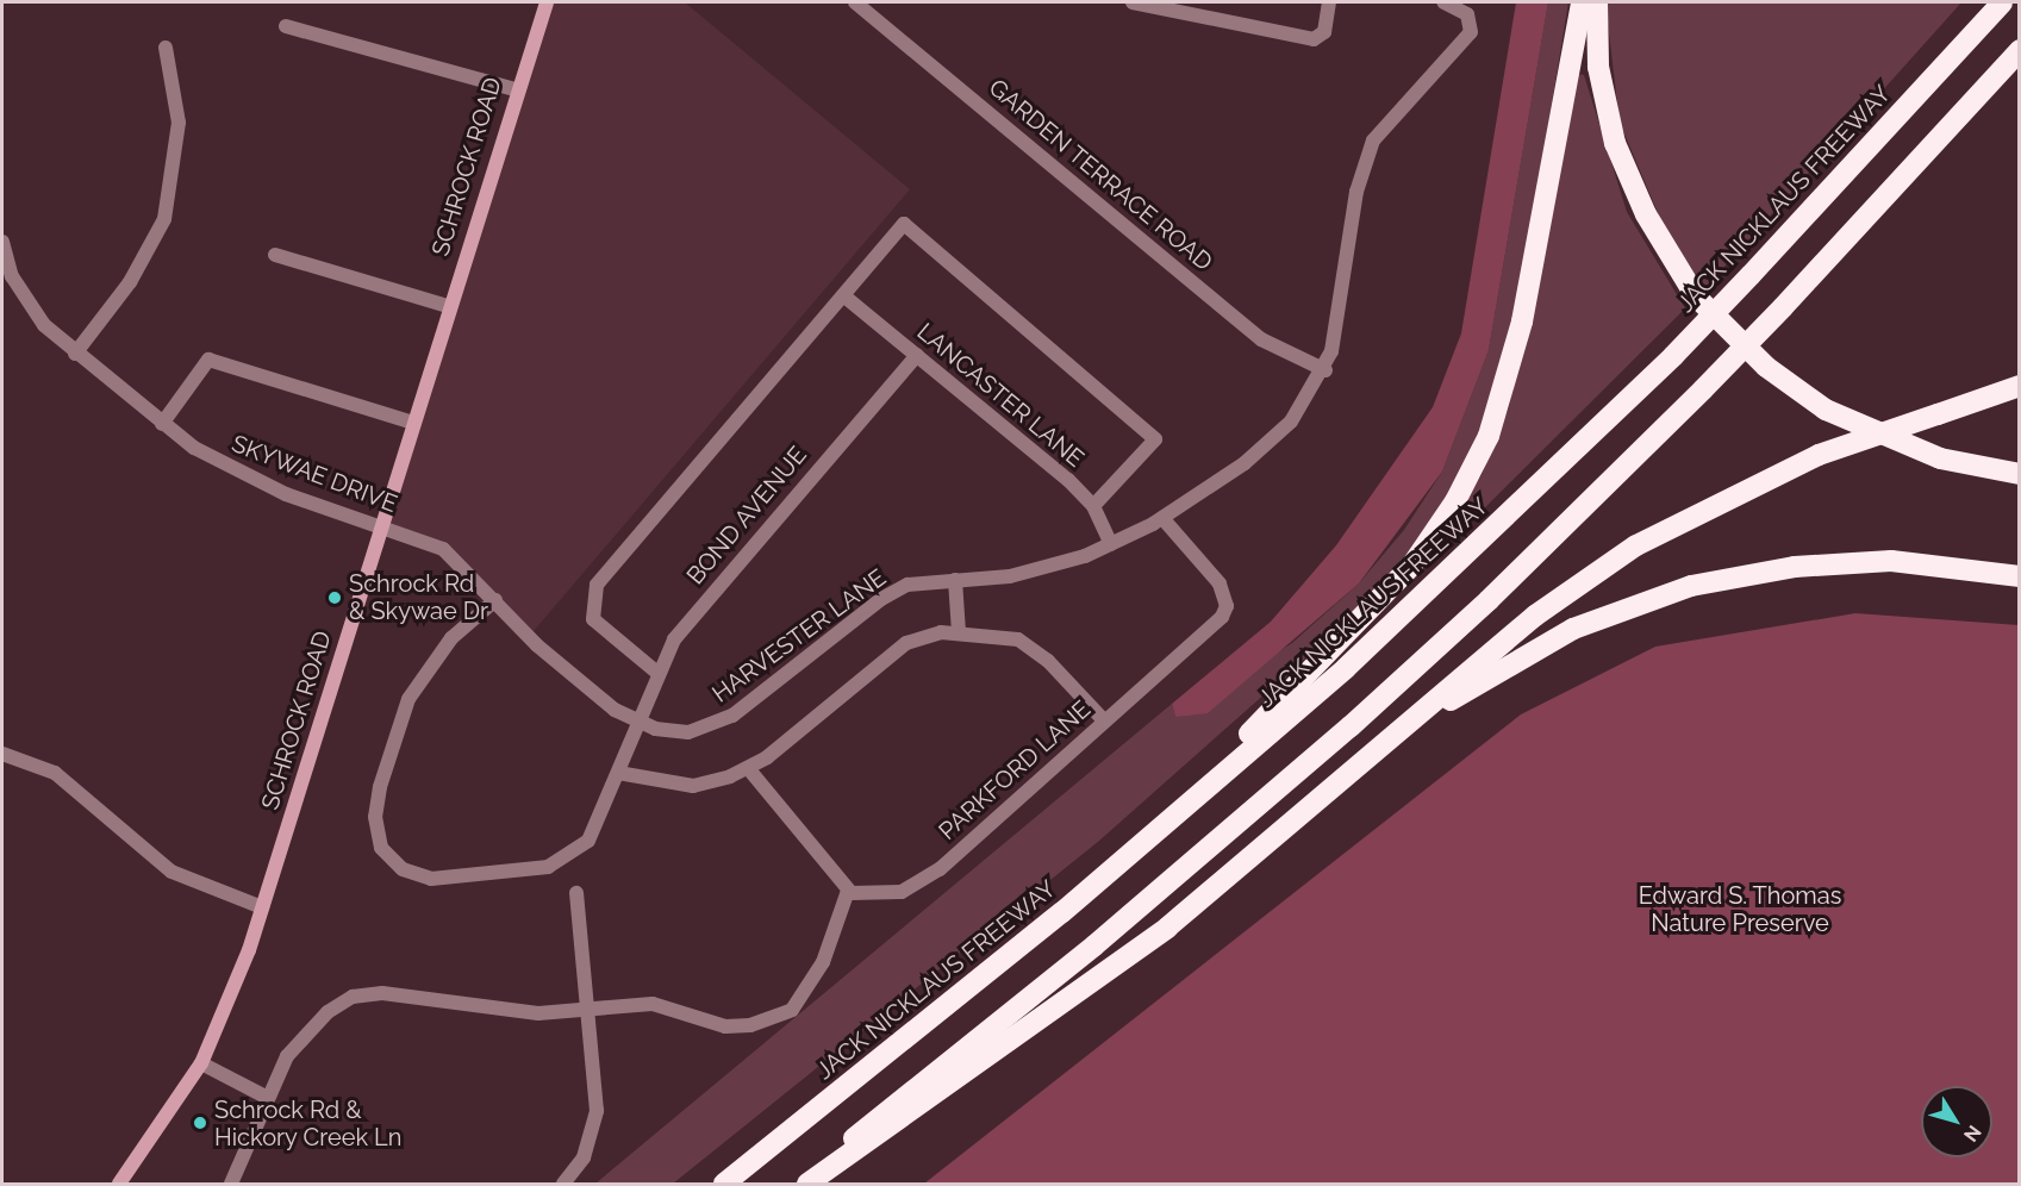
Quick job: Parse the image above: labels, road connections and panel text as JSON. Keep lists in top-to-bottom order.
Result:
{
  "streets": {
    "highway": ["JACK NICKLAUS FREEWAY"],
    "main road": ["SCHROCK ROAD"],
    "street": [
      "GARDEN TERRACE ROAD",
      "LANCASTER LANE",
      "SKYWAE DRIVE",
      "BOND AVENUE",
      "HARVESTER LANE",
      "PARKFORD LANE"
    ]
  },
  "crossings": [
    ["SCHROCK ROAD", "SKYWAE DRIVE"],
    ["GARDEN TERRACE ROAD", "HARVESTER LANE"],
    ["LANCASTER LANE", "BOND AVENUE"],
    ["LANCASTER LANE", "HARVESTER LANE"],
    ["SKYWAE DRIVE", "BOND AVENUE"],
    ["SKYWAE DRIVE", "HARVESTER LANE"],
    ["BOND AVENUE", "HARVESTER LANE"],
    ["HARVESTER LANE", "PARKFORD LANE"]
  ],
  "parks": ["Edward S. Thomas Nature Preserve"],
  "places": ["Schrock Rd & Skywae Dr", "Schrock Rd & Hickory Creek Ln"],
  "north": "bottom right"
}
